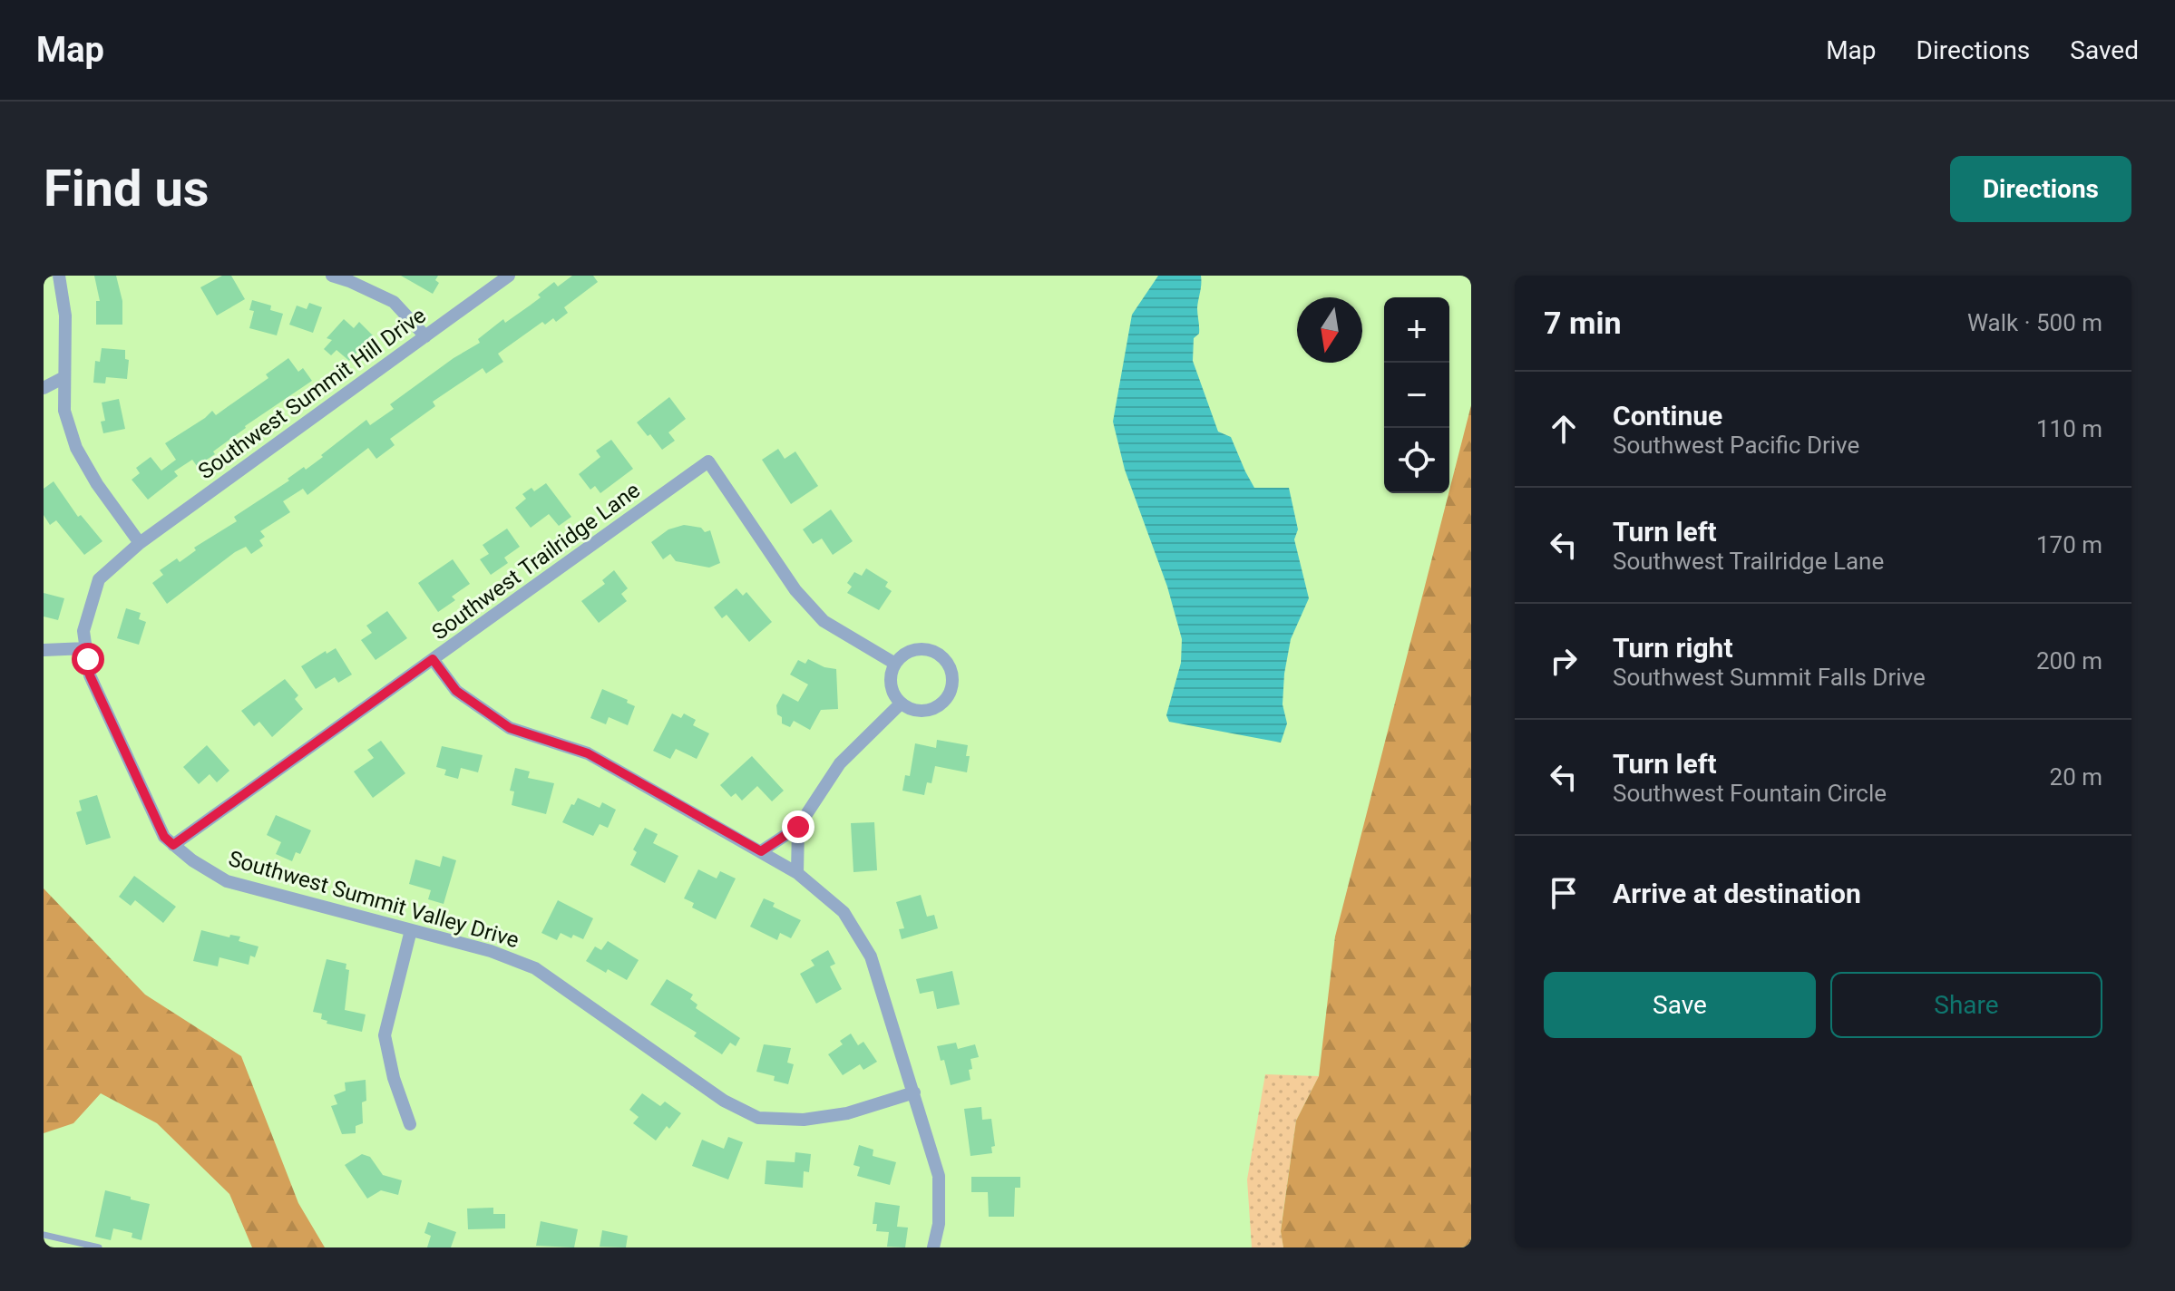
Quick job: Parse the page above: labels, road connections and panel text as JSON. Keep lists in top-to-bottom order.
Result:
{
  "streets": {
    "street": ["Southwest Summit Hill Drive", "Southwest Trailridge Lane", "Southwest Summit Valley Drive"]
  },
  "crossings": [
    ["Southwest Summit Hill Drive", "Southwest Trailridge Lane"],
    ["Southwest Summit Hill Drive", "Southwest Summit Valley Drive"],
    ["Southwest Trailridge Lane", "Southwest Summit Valley Drive"]
  ],
  "north": "bottom",
  "page": {
    "header": "Map",
    "nav": ["Map", "Directions", "Saved"],
    "buttons": [
      "Directions",
      ["Save", "Share"]
    ],
    "title": "Find us",
    "heading": ["7 min", "Walk · 500 m"],
    "map_buttons": ["+", "−"],
    "list": [
      ["Continue", "Southwest Pacific Drive", "110 m"],
      ["Turn left", "Southwest Trailridge Lane", "170 m"],
      ["Turn right", "Southwest Summit Falls Drive", "200 m"],
      ["Turn left", "Southwest Fountain Circle", "20 m"],
      "Arrive at destination"
    ]
  }
}
